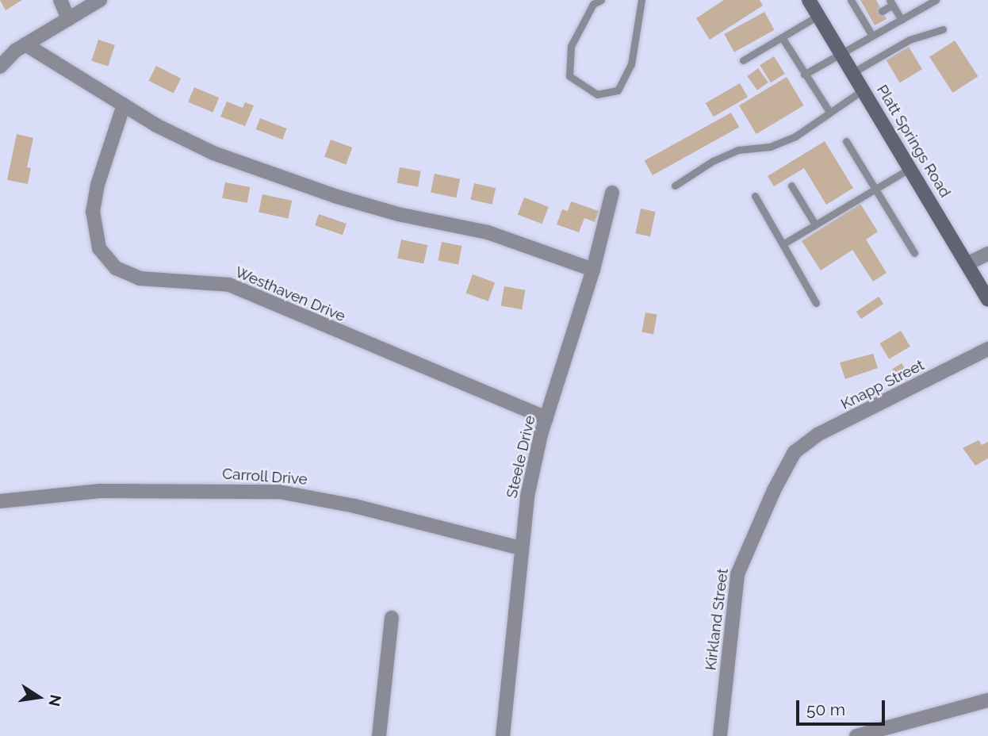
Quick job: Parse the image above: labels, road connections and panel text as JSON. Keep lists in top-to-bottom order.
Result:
{
  "streets": {
    "main road": ["Platt Springs Road"],
    "street": [
      "Westhaven Drive",
      "Knapp Street",
      "Steele Drive",
      "Carroll Drive",
      "Kirkland Street"
    ]
  },
  "crossings": [
    ["Westhaven Drive", "Steele Drive"],
    ["Knapp Street", "Kirkland Street"],
    ["Steele Drive", "Carroll Drive"]
  ],
  "scale_bar": "50 m",
  "north": "right"
}
